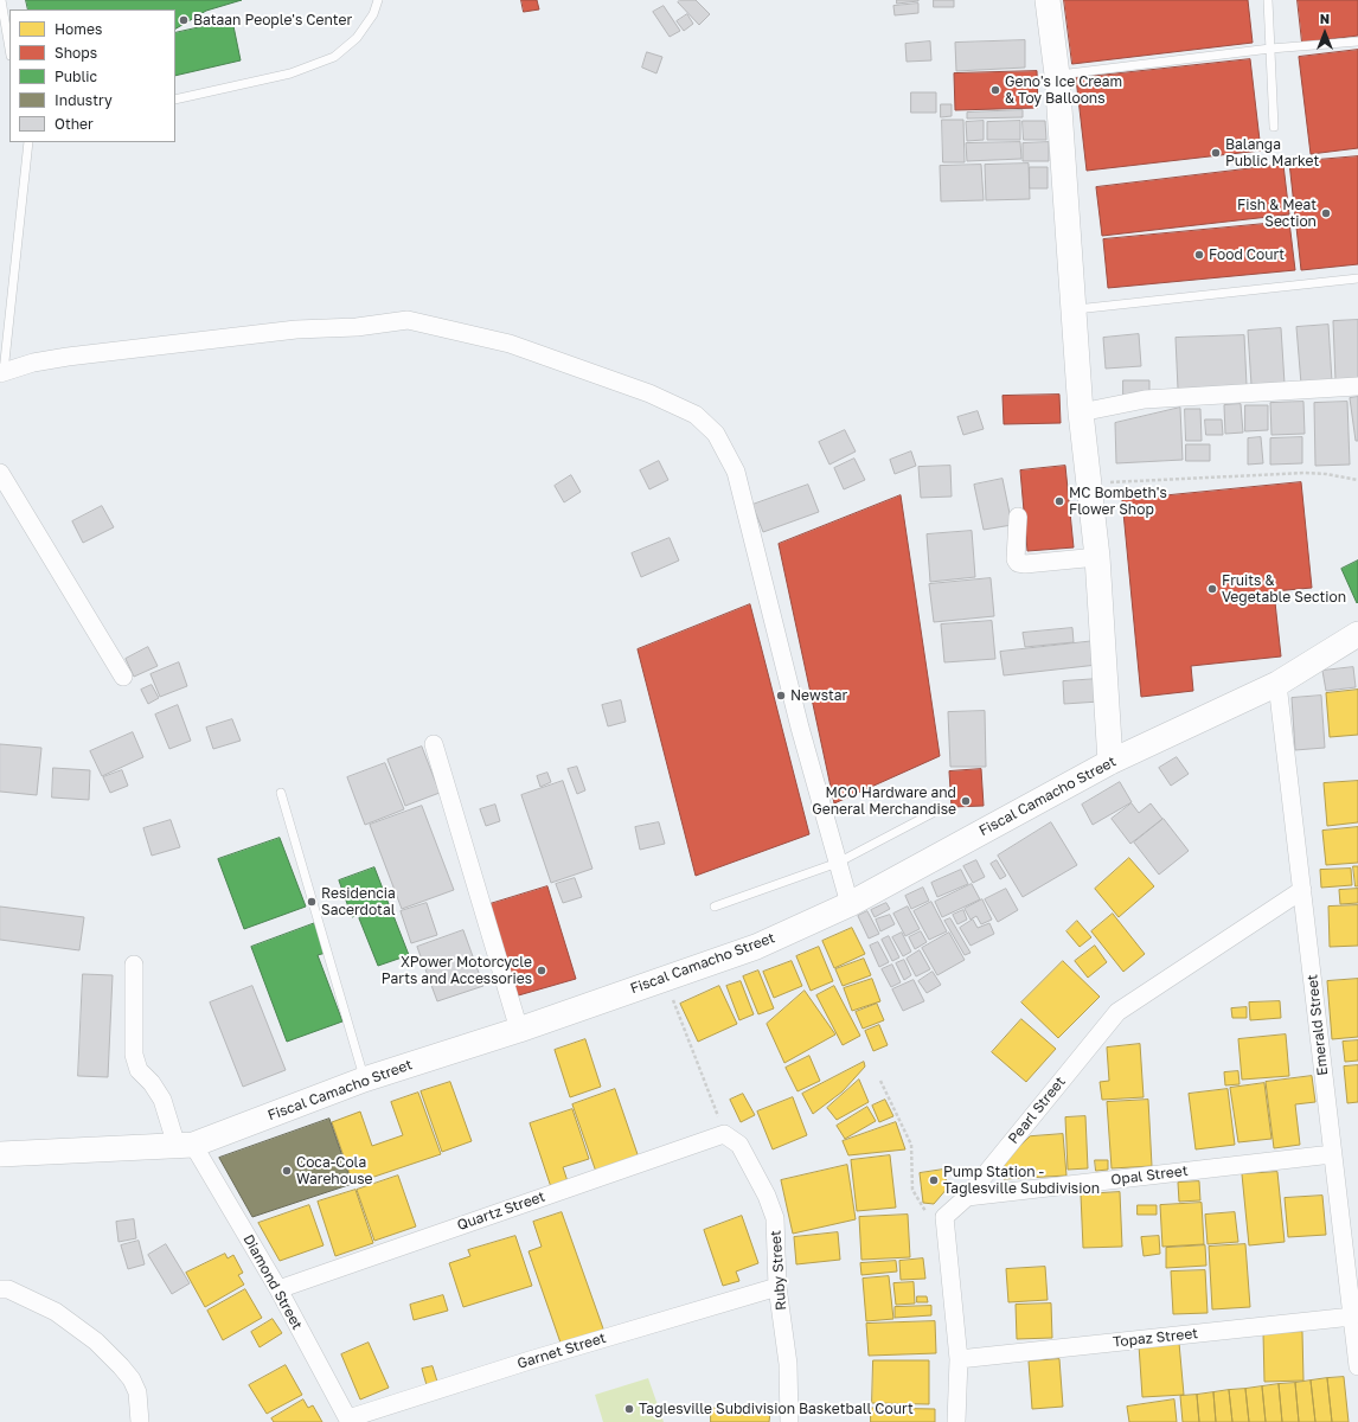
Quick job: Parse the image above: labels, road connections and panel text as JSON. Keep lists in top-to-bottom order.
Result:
{
  "streets": {
    "street": [
      "Fiscal Camacho Street",
      "Emerald Street",
      "Pearl Street",
      "Opal Street",
      "Quartz Street",
      "Ruby Street",
      "Diamond Street",
      "Topaz Street",
      "Garnet Street"
    ]
  },
  "crossings": [
    ["Fiscal Camacho Street", "Emerald Street"],
    ["Fiscal Camacho Street", "Diamond Street"],
    ["Emerald Street", "Pearl Street"],
    ["Emerald Street", "Opal Street"],
    ["Emerald Street", "Topaz Street"],
    ["Pearl Street", "Opal Street"],
    ["Quartz Street", "Ruby Street"],
    ["Quartz Street", "Diamond Street"],
    ["Ruby Street", "Garnet Street"],
    ["Diamond Street", "Garnet Street"]
  ],
  "places": [
    "Bataan People's Center",
    "Geno's Ice Cream & Toy Balloons",
    "Balanga Public Market",
    "Fish & Meat Section",
    "Food Court",
    "MC Bombeth's Flower Shop",
    "Fruits & Vegetable Section",
    "Newstar",
    "MCO Hardware and General Merchandise",
    "Residencia Sacerdotal",
    "XPower Motorcycle Parts and Accessories",
    "Coca-Cola Warehouse",
    "Pump Station - Taglesville Subdivision",
    "Taglesville Subdivision Basketball Court"
  ],
  "legend": [
    "Homes",
    "Shops",
    "Public",
    "Industry",
    "Other"
  ],
  "north": "top"
}
